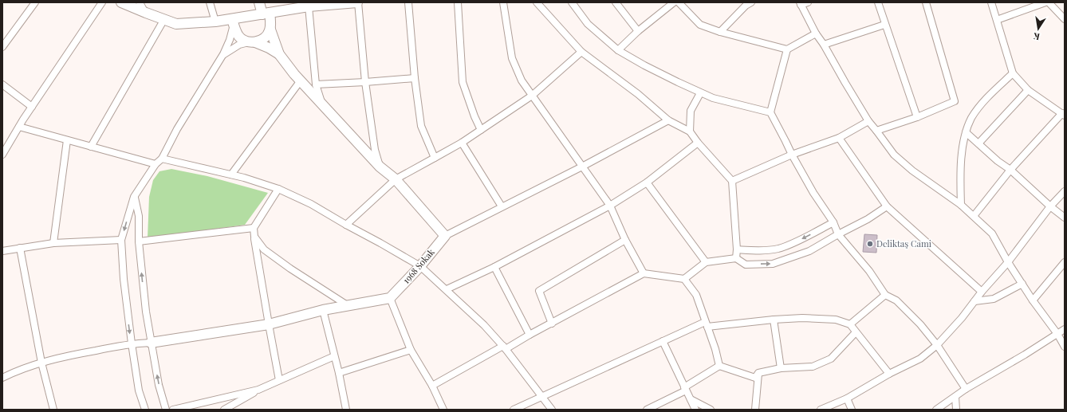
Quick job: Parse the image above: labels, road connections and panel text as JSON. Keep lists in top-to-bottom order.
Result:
{
  "streets": {
    "street": ["1968 Sokak"]
  },
  "places": ["Deliktaş Cami"],
  "north": "bottom"
}
